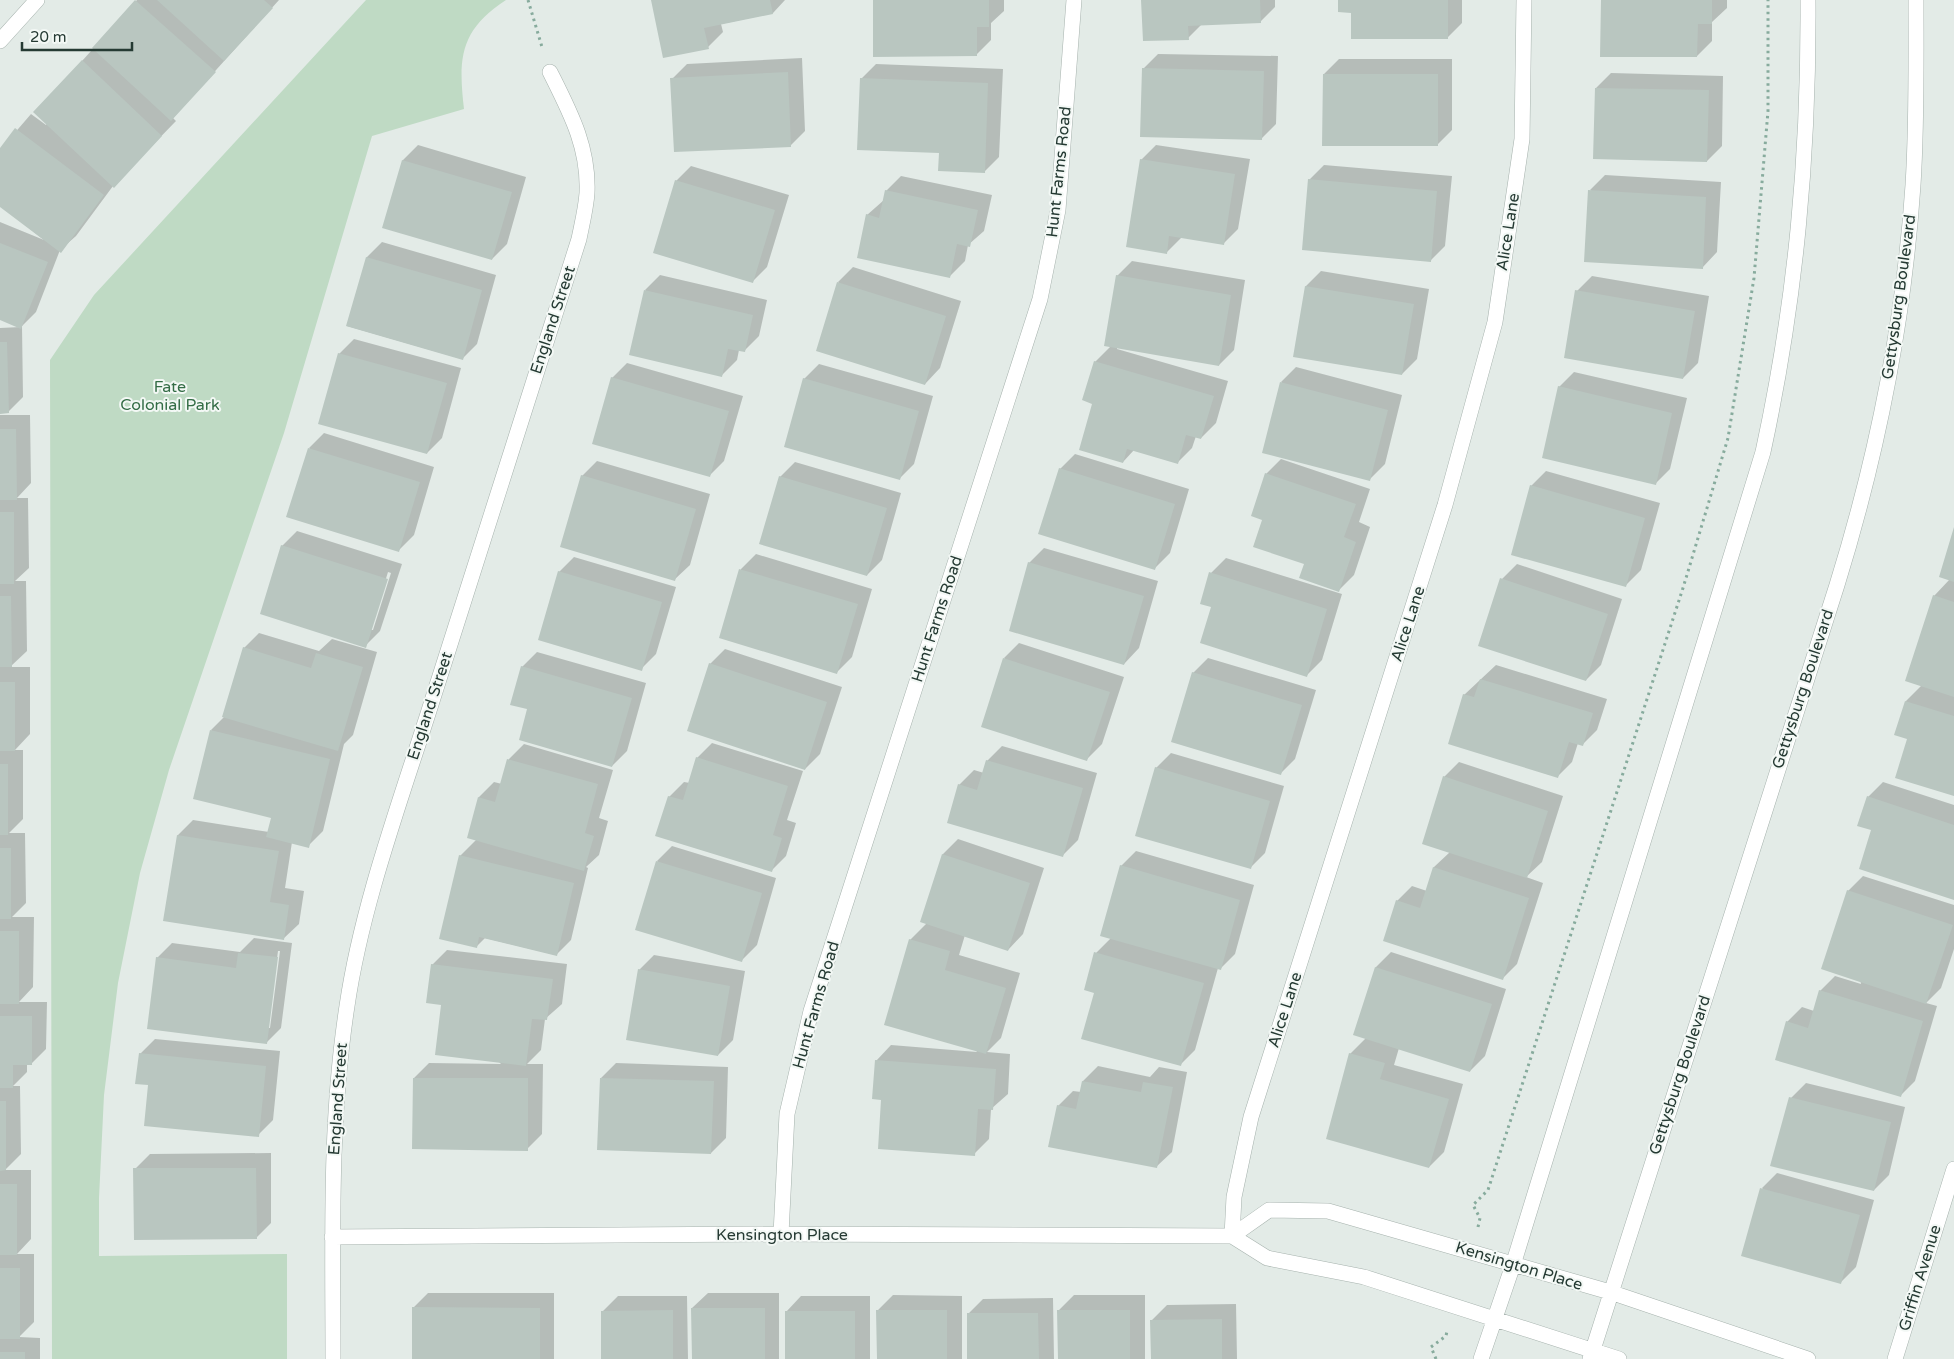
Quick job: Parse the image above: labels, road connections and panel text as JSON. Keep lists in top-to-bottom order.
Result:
{
  "streets": {
    "street": [
      "Hunt Farms Road",
      "Alice Lane",
      "Gettysburg Boulevard",
      "England Street",
      "Kensington Place",
      "Griffin Avenue"
    ]
  },
  "crossings": [
    ["Hunt Farms Road", "Kensington Place"],
    ["Alice Lane", "Kensington Place"],
    ["Gettysburg Boulevard", "Kensington Place"],
    ["England Street", "Kensington Place"]
  ],
  "parks": ["Fate Colonial Park"],
  "scale_bar": "20 m"
}
